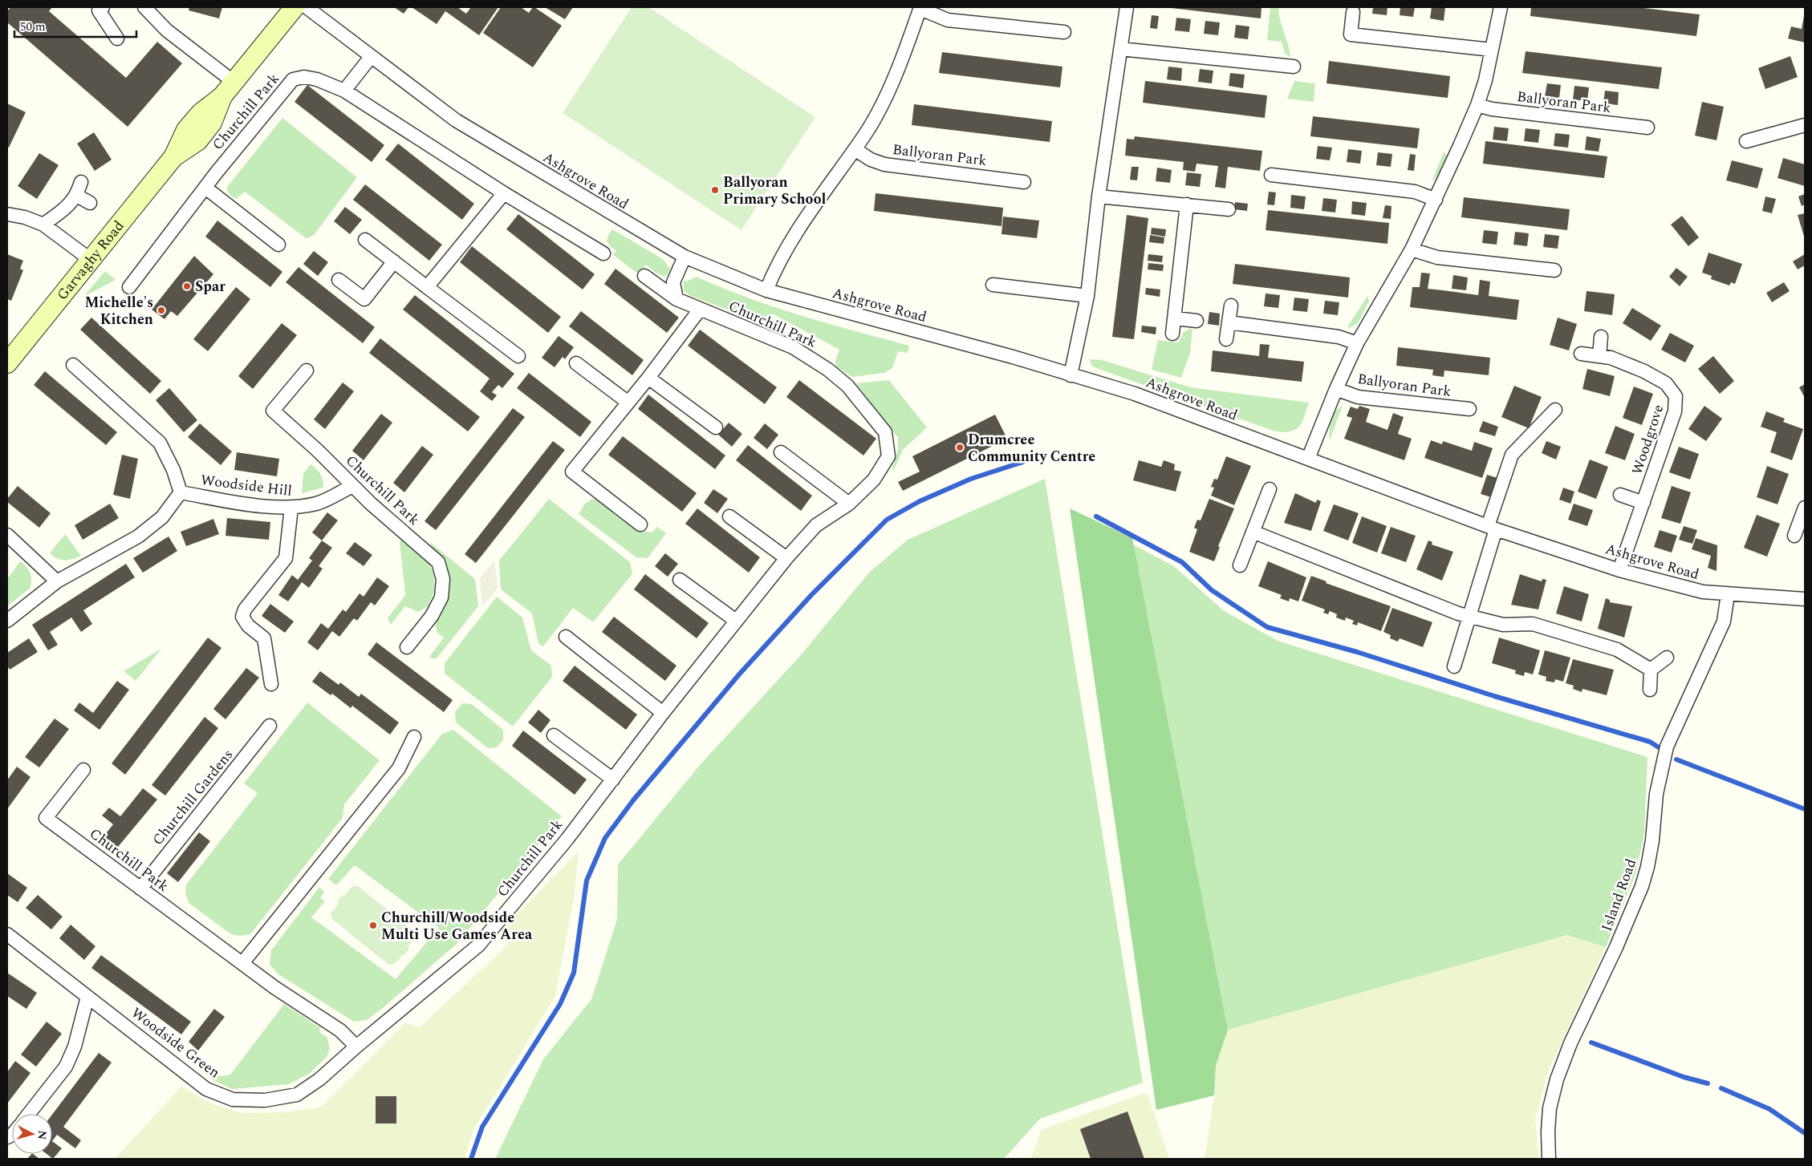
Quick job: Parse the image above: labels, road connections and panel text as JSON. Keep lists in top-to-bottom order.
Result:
{
  "streets": {
    "main road": ["Garvaghy Road"],
    "street": [
      "Ballyoran Park",
      "Churchill Park",
      "Ashgrove Road",
      "Woodgrove",
      "Woodside Hill",
      "Churchill Gardens",
      "Island Road",
      "Woodside Green"
    ]
  },
  "crossings": [
    ["Ballyoran Park", "Ashgrove Road"],
    ["Churchill Park", "Woodside Hill"],
    ["Churchill Park", "Churchill Gardens"],
    ["Churchill Park", "Woodside Green"],
    ["Ashgrove Road", "Woodgrove"],
    ["Ashgrove Road", "Island Road"]
  ],
  "places": [
    "Ballyoran Primary School",
    "Spar",
    "Michelle's Kitchen",
    "Drumcree Community Centre",
    "Churchill/Woodside Multi Use Games Area"
  ],
  "scale_bar": "50 m",
  "north": "right"
}
